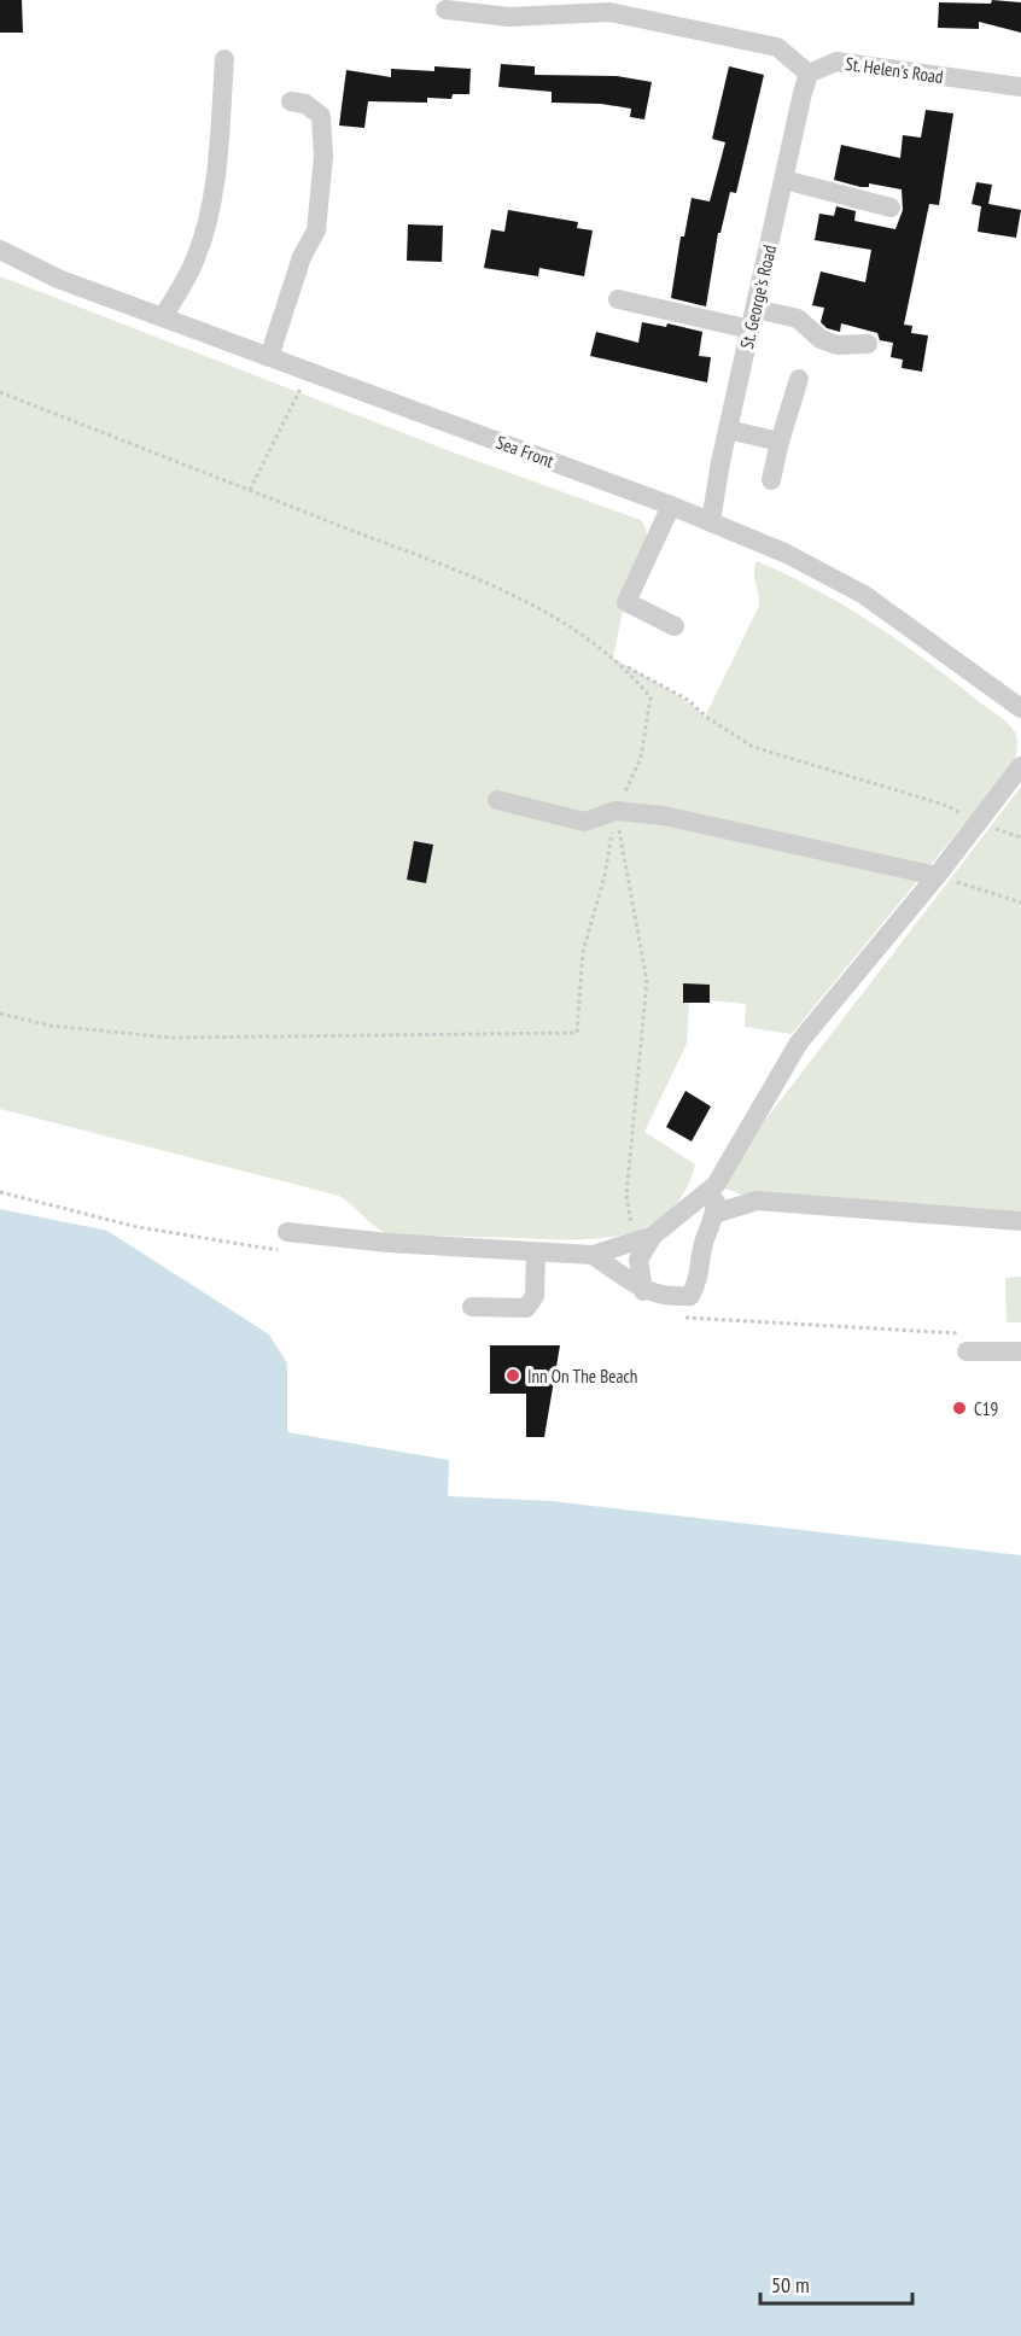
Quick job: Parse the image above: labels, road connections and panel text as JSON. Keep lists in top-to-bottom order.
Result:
{
  "streets": {
    "street": ["St. Helen's Road", "St. George's Road", "Sea Front"]
  },
  "crossings": [
    ["St. Helen's Road", "St. George's Road"],
    ["St. George's Road", "Sea Front"]
  ],
  "places": ["Inn On The Beach", "C19"],
  "scale_bar": "50 m"
}
